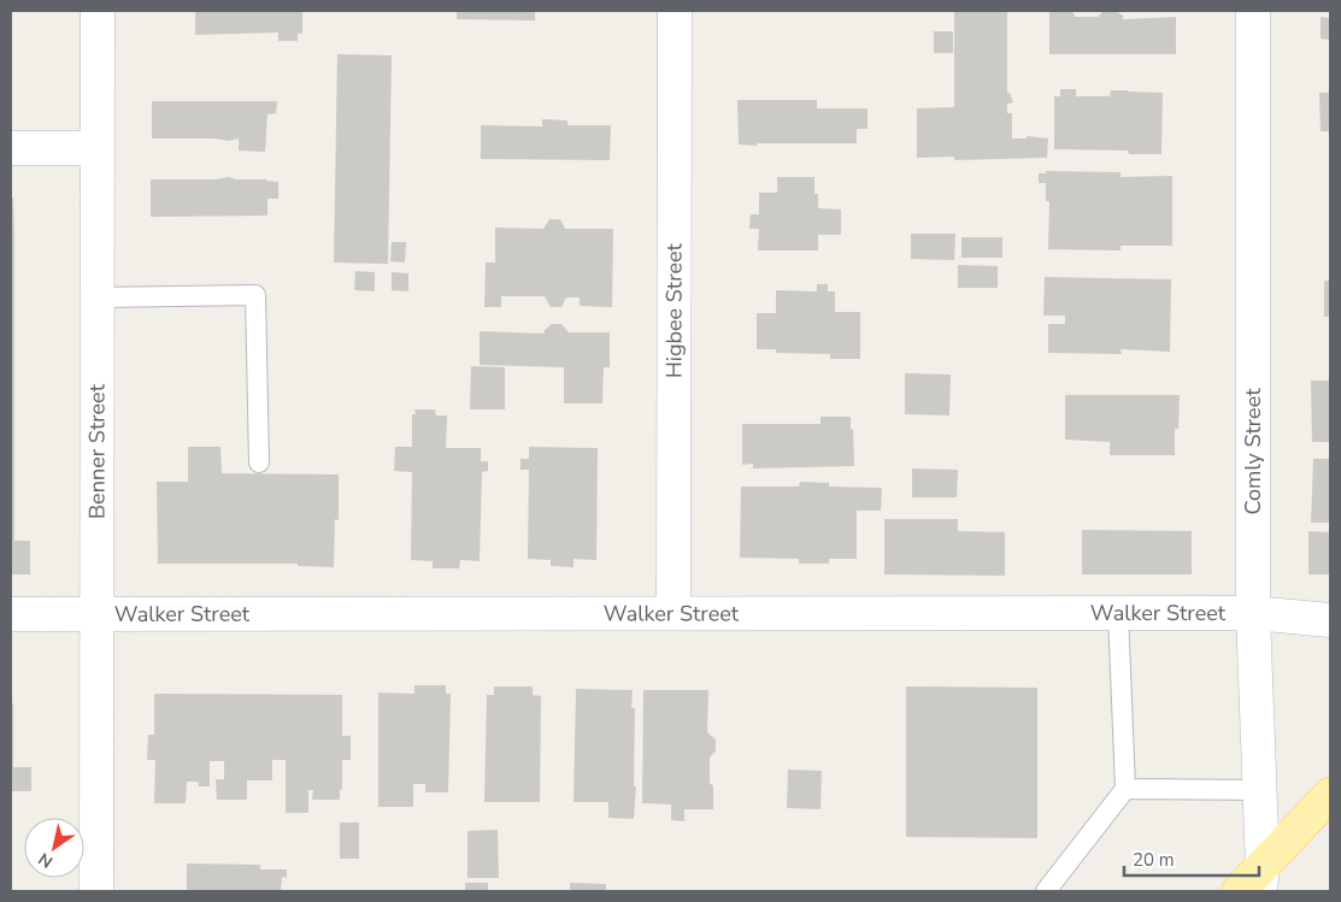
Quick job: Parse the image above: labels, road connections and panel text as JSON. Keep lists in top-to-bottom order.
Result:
{
  "streets": {
    "street": [
      "Higbee Street",
      "Benner Street",
      "Comly Street",
      "Walker Street"
    ]
  },
  "crossings": [
    ["Higbee Street", "Walker Street"],
    ["Benner Street", "Walker Street"],
    ["Comly Street", "Walker Street"]
  ],
  "scale_bar": "20 m",
  "north": "bottom left"
}
